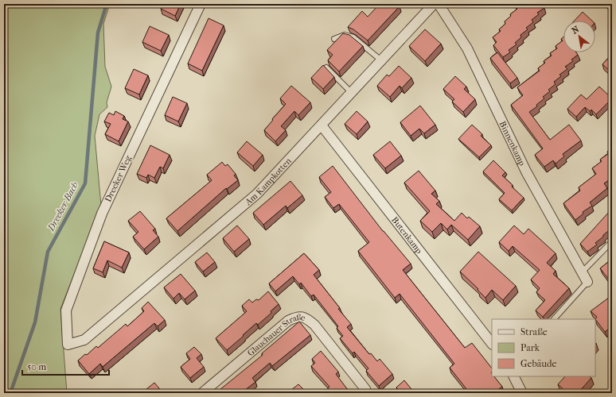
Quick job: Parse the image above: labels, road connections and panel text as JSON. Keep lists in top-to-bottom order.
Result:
{
  "streets": {
    "street": [
      "Binnenkamp",
      "Dreeker Weg",
      "Am Kampkotten",
      "Butenkamp",
      "Glauchauer Straße"
    ]
  },
  "crossings": [
    ["Dreeker Weg", "Am Kampkotten"],
    ["Am Kampkotten", "Butenkamp"]
  ],
  "water": ["Dreeker Bach"],
  "legend": ["Straße", "Park", "Gebäude"],
  "scale_bar": "50 m",
  "north": "top left"
}
